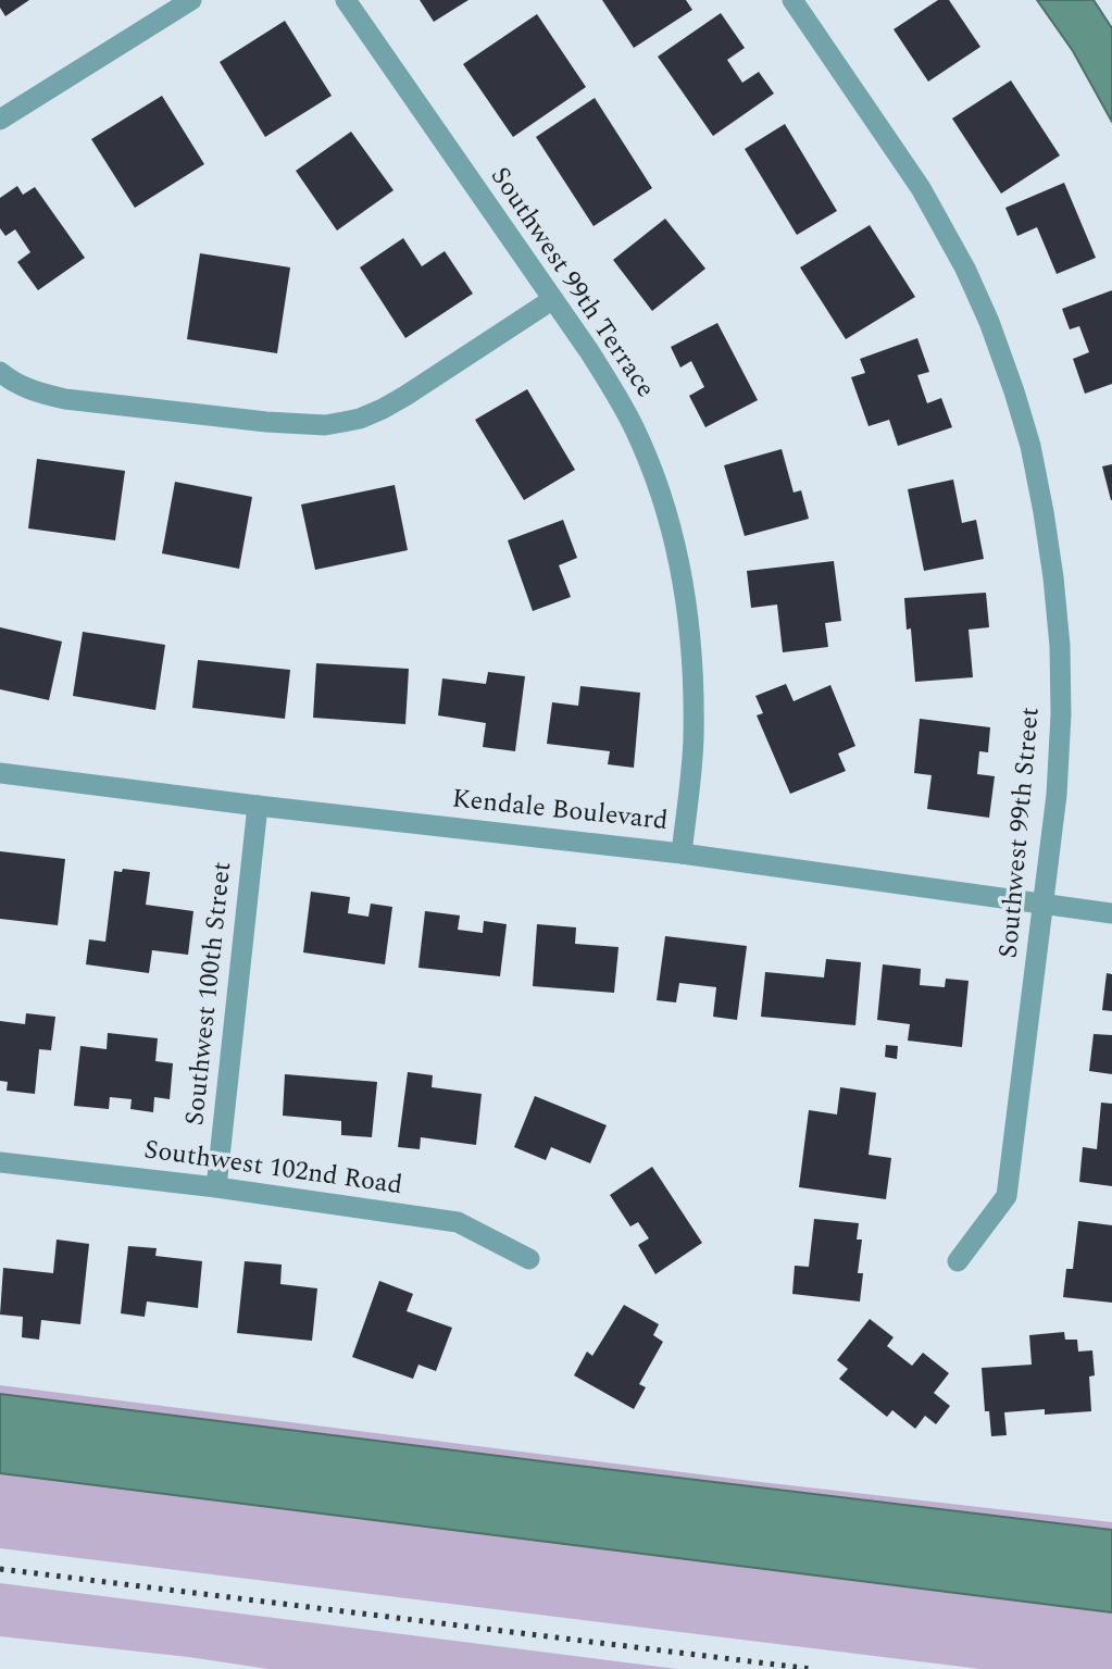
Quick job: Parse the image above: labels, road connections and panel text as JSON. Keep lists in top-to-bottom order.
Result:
{
  "streets": {
    "street": [
      "Southwest 99th Terrace",
      "Kendale Boulevard",
      "Southwest 99th Street",
      "Southwest 100th Street",
      "Southwest 102nd Road"
    ]
  },
  "crossings": [
    ["Southwest 99th Terrace", "Kendale Boulevard"],
    ["Kendale Boulevard", "Southwest 99th Street"],
    ["Kendale Boulevard", "Southwest 100th Street"],
    ["Southwest 100th Street", "Southwest 102nd Road"]
  ]
}
